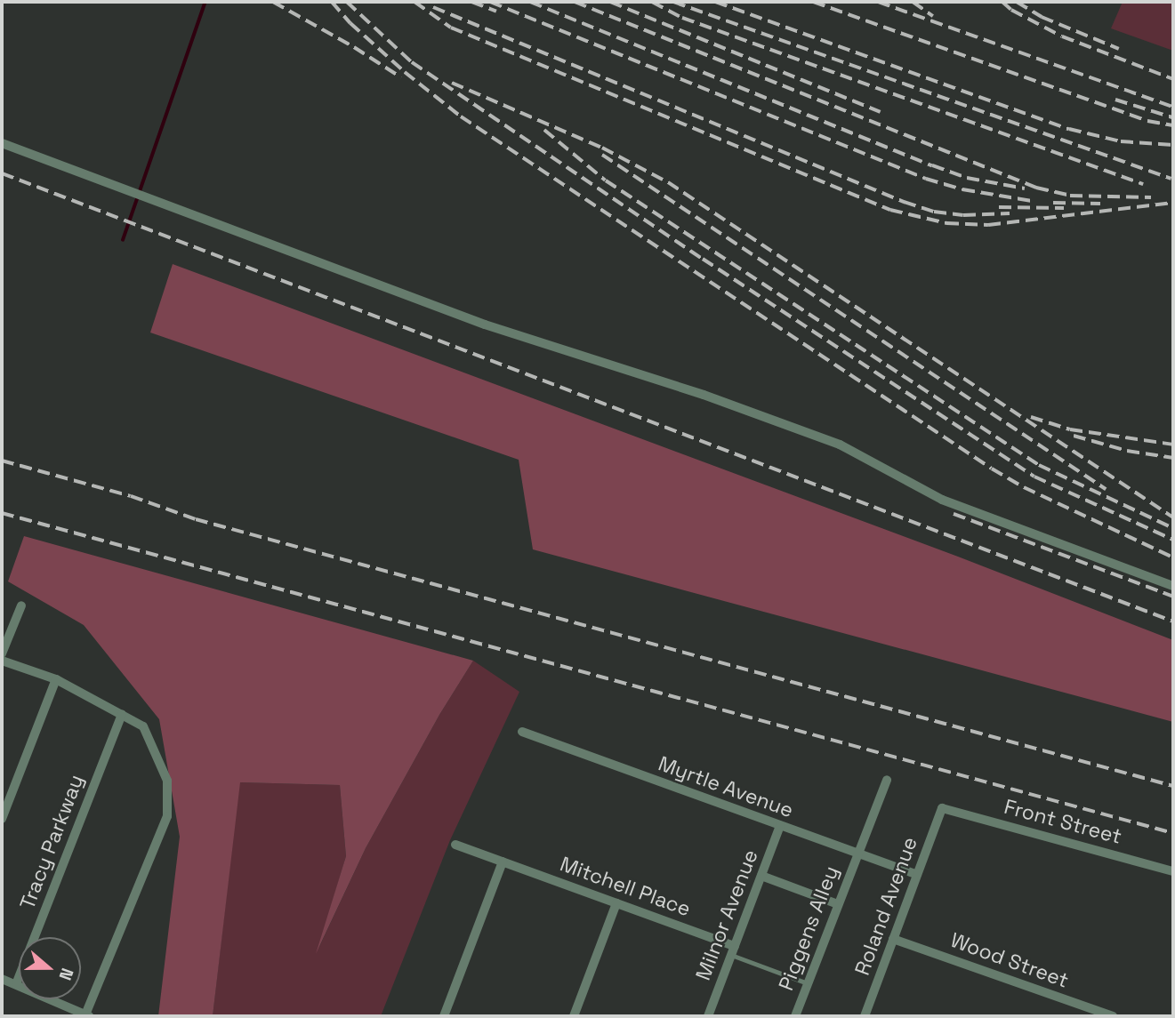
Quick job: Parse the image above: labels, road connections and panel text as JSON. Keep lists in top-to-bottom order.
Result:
{
  "streets": {
    "street": [
      "Myrtle Avenue",
      "Front Street",
      "Tracy Parkway",
      "Mitchell Place",
      "Roland Avenue",
      "Milnor Avenue",
      "Piggens Alley",
      "Wood Street"
    ]
  },
  "crossings": [
    ["Myrtle Avenue", "Roland Avenue"],
    ["Myrtle Avenue", "Milnor Avenue"],
    ["Myrtle Avenue", "Piggens Alley"],
    ["Front Street", "Roland Avenue"],
    ["Mitchell Place", "Milnor Avenue"],
    ["Roland Avenue", "Wood Street"]
  ],
  "north": "right"
}
